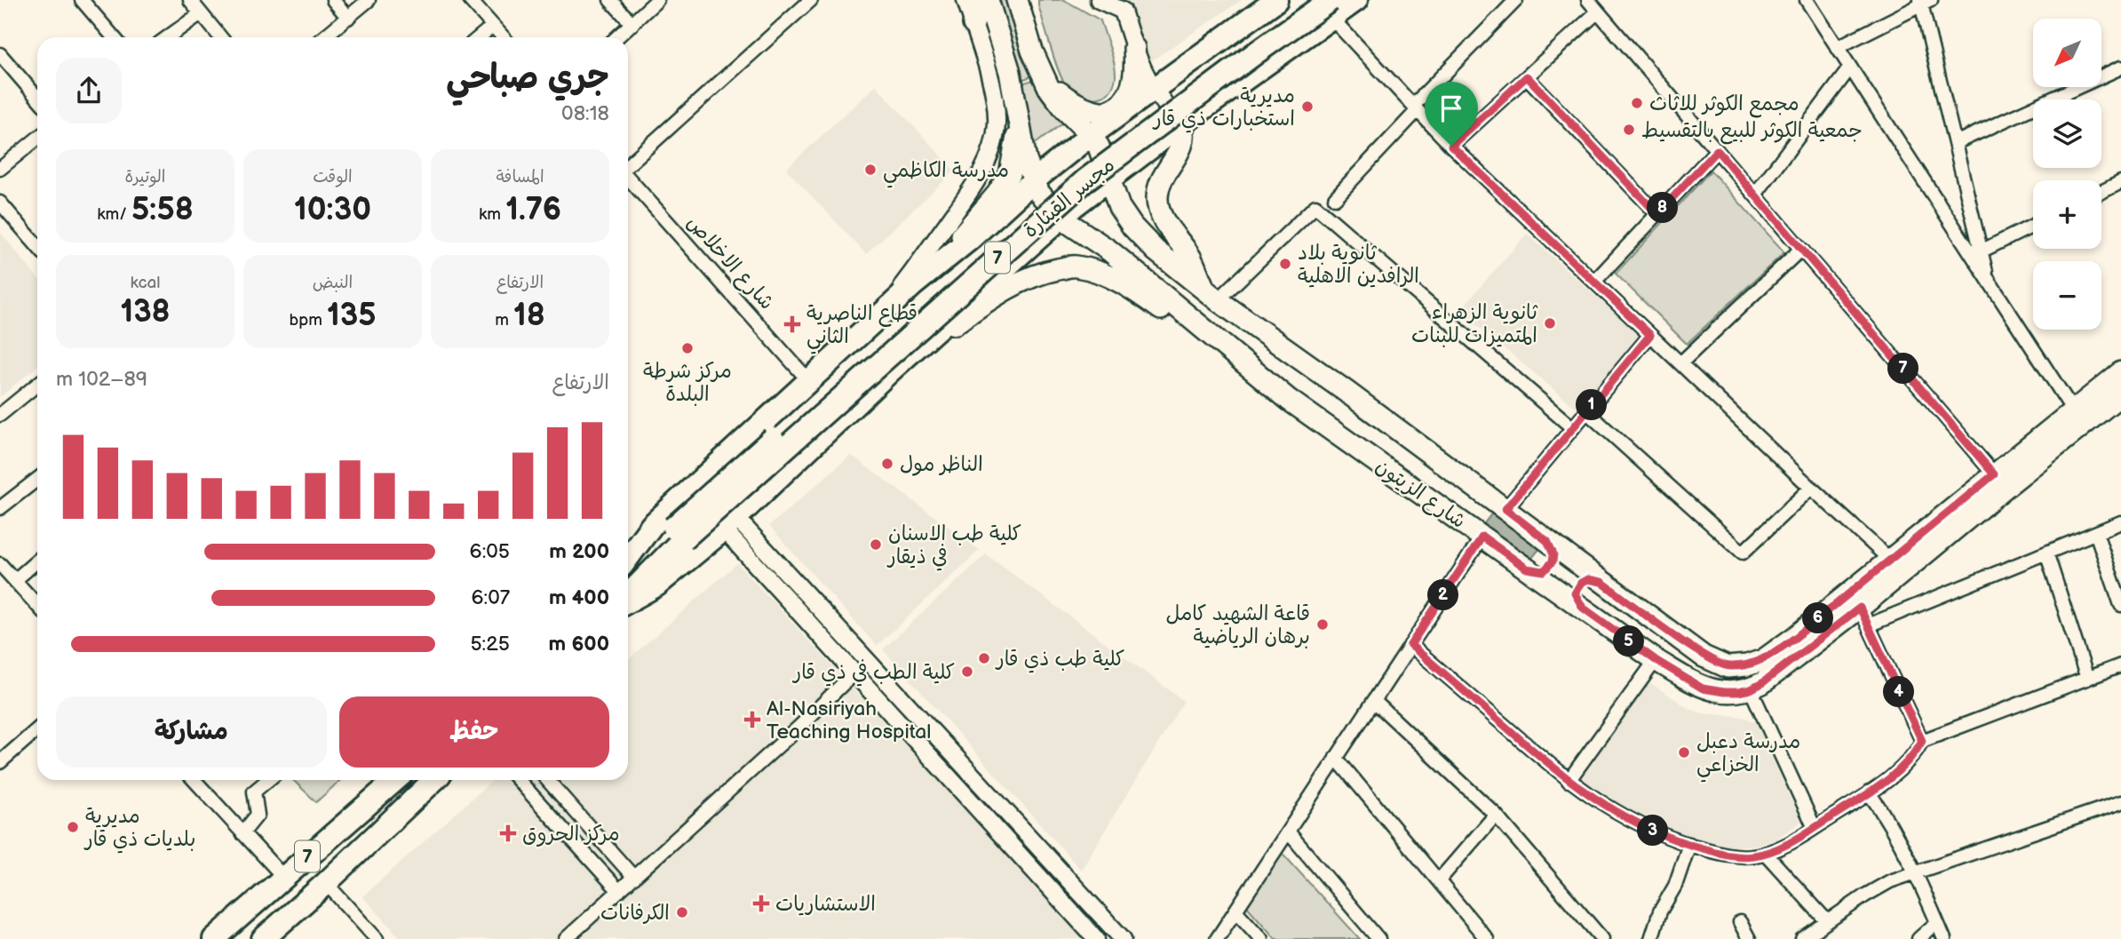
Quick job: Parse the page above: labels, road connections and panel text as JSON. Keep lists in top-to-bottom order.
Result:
{
  "streets": {
    "highway": ["مجسر القيثارة", "7"],
    "main road": ["شارع الزيتون"],
    "street": ["شارع الاخلاص"]
  },
  "crossings": [
    ["مجسر القيثارة", "7"]
  ],
  "places": {
    "other": [
      "مجمع الكوثر للاثاث",
      "مديرية استخبارات ذي قار",
      "جمعية الكوثر للبيع بالتقسيط",
      "مدرسة الكاظمي",
      "ثانوية بلاد الرافدين الاهلية",
      "ثانوية الزهراء المتميزات للبنات",
      "مركز شرطة البلدة",
      "الناظر مول",
      "كلية طب الاسنان في ذيقار",
      "قاعة الشهيد كامل برهان الرياضية",
      "كلية طب ذي قار",
      "كلية الطب في ذي قار",
      "مدرسة دعبل الخزاعي",
      "مديرية بلديات ذي قار",
      "الكرفانات"
    ],
    "health": [
      "قطاع الناصرية الثاني",
      "Al-Nasiriyah Teaching Hospital",
      "مركز الحروق",
      "الاستشاريات"
    ]
  },
  "north": "bottom left",
  "page": {
    "map_buttons": ["+", "−"],
    "heading": ["جري صباحي", "08:18"],
    "stats": [
      ["المسافة", "1.76 km"],
      ["الوقت", "10:30"],
      ["الوتيرة", "5:58 /km"],
      ["الارتفاع", "18 m"],
      ["النبض", "135 bpm"],
      ["kcal", "138"]
    ],
    "pins": [
      "8",
      "7",
      "1",
      "2",
      "6",
      "5",
      "4",
      "3"
    ],
    "chart": ["الارتفاع", "89–102 m"],
    "list": [
      {
        "name": "200 m",
        "note": "6:05"
      },
      {
        "name": "400 m",
        "note": "6:07"
      },
      {
        "name": "600 m",
        "note": "5:25"
      }
    ],
    "buttons": ["حفظ", "مشاركة"]
  }
}
